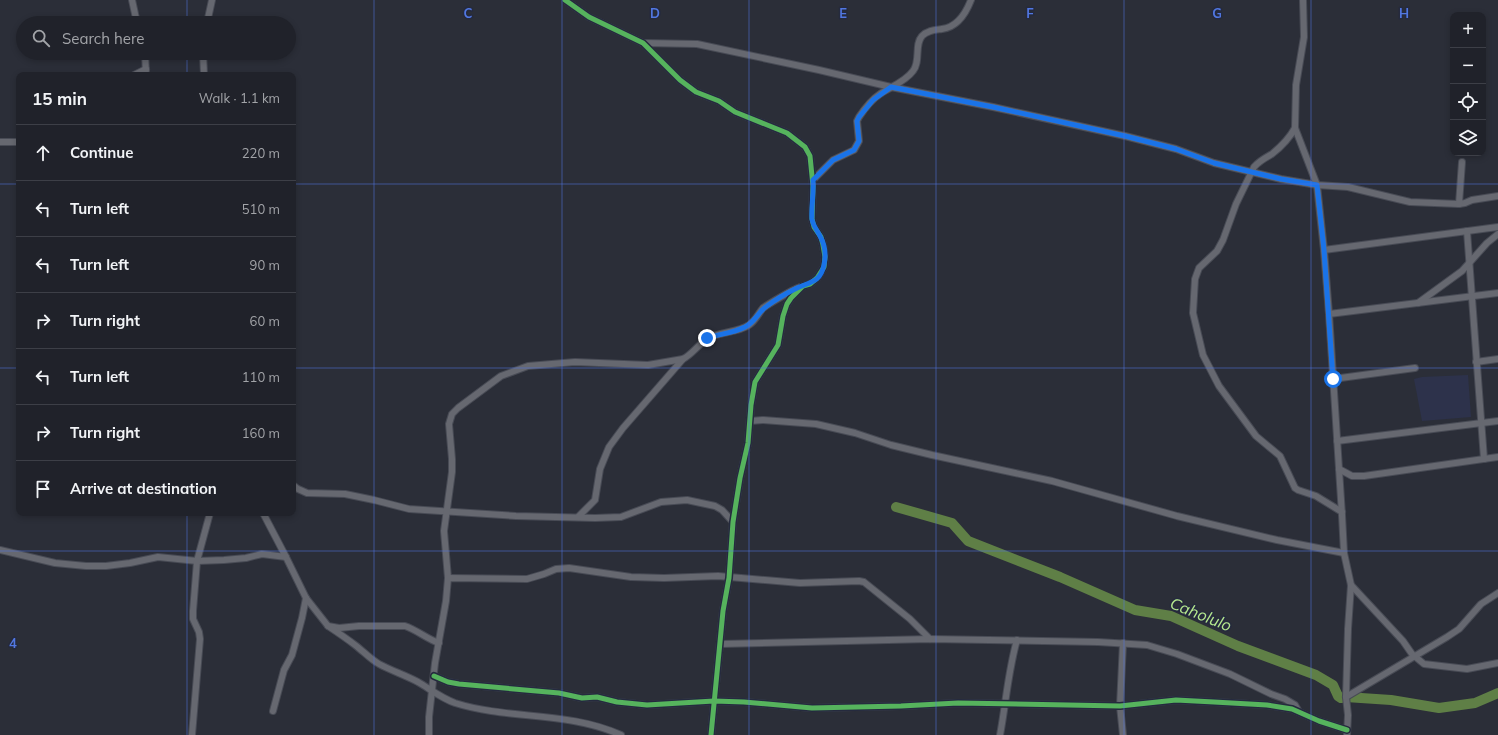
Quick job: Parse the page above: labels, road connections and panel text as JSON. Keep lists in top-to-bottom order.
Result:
{
  "water": ["Caholulo"],
  "page": {
    "map_buttons": ["+", "−"],
    "search": "Search here",
    "heading": ["15 min", "Walk · 1.1 km"],
    "list": [
      ["Continue", "220 m"],
      ["Turn left", "510 m"],
      ["Turn left", "90 m"],
      ["Turn right", "60 m"],
      ["Turn left", "110 m"],
      ["Turn right", "160 m"],
      "Arrive at destination"
    ]
  },
  "grid": {
    "columns": [
      "C",
      "D",
      "E",
      "F",
      "G",
      "H"
    ],
    "rows": ["4"]
  }
}
